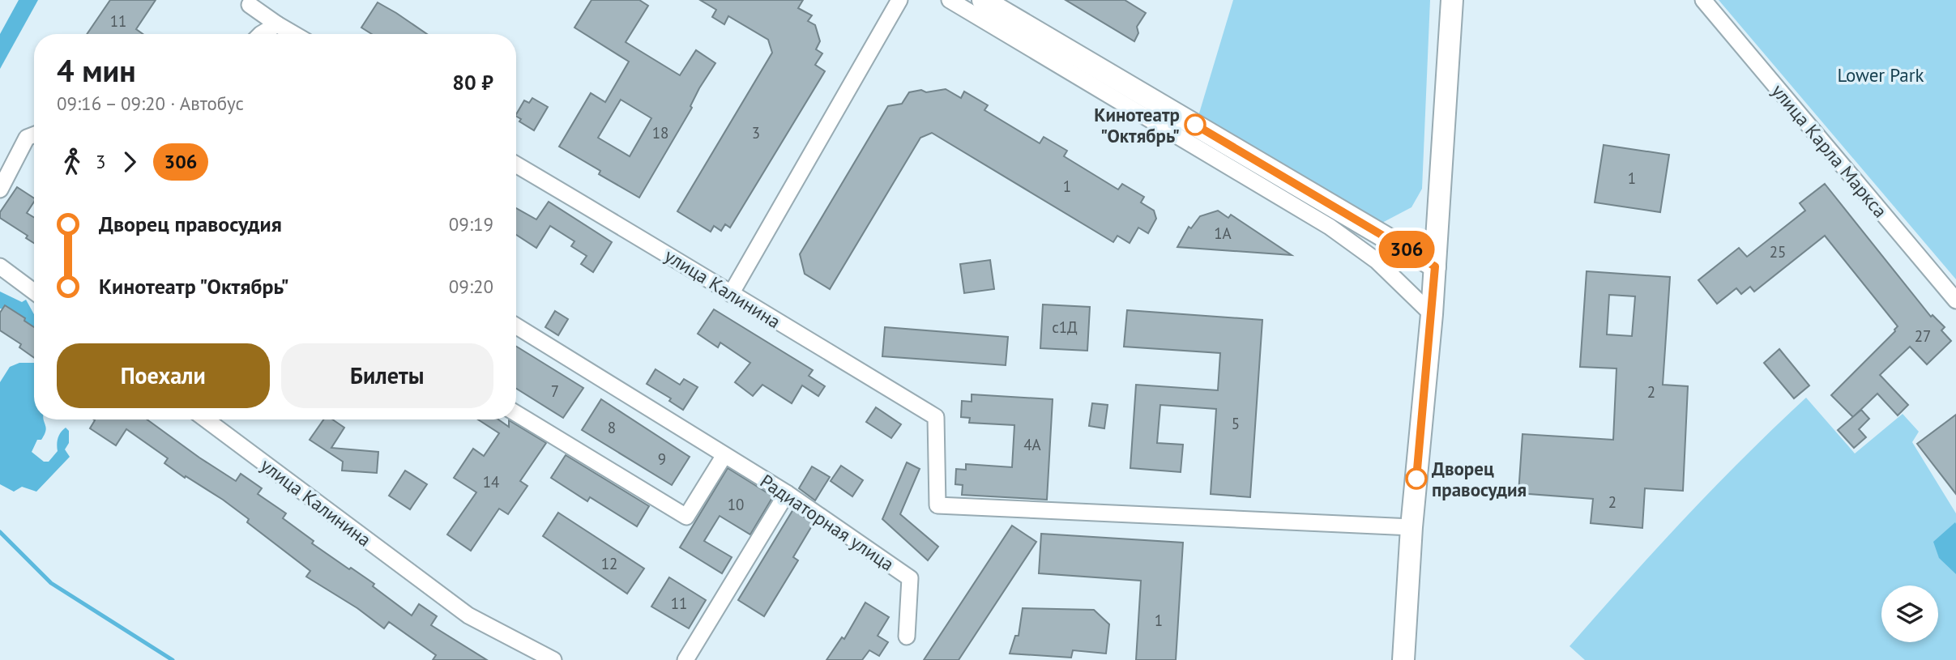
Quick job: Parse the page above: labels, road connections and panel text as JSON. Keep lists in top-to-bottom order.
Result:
{
  "streets": {
    "street": ["улица Карла Маркса", "улица Калинина", "Радиаторная улица"]
  },
  "parks": ["Lower Park"],
  "places": ["Кинотеатр \"Октябрь\"", "Дворец правосудия"],
  "lines": ["bus line 306"],
  "house_numbers": [
    "11",
    "18",
    "3",
    "1",
    "1",
    "1А",
    "25",
    "с1Д",
    "27",
    "7",
    "2",
    "5",
    "8",
    "4А",
    "9",
    "14",
    "2",
    "10",
    "12",
    "11",
    "1"
  ],
  "page": {
    "on_map": "306",
    "heading": ["4 мин", "09:16 – 09:20 · Автобус", "80 ₽"],
    "legs": ["3", "306"],
    "list": [
      {
        "name": "Дворец правосудия",
        "value": "09:19"
      },
      {
        "name": "Кинотеатр \"Октябрь\"",
        "value": "09:20"
      }
    ],
    "buttons": ["Поехали", "Билеты"]
  }
}
